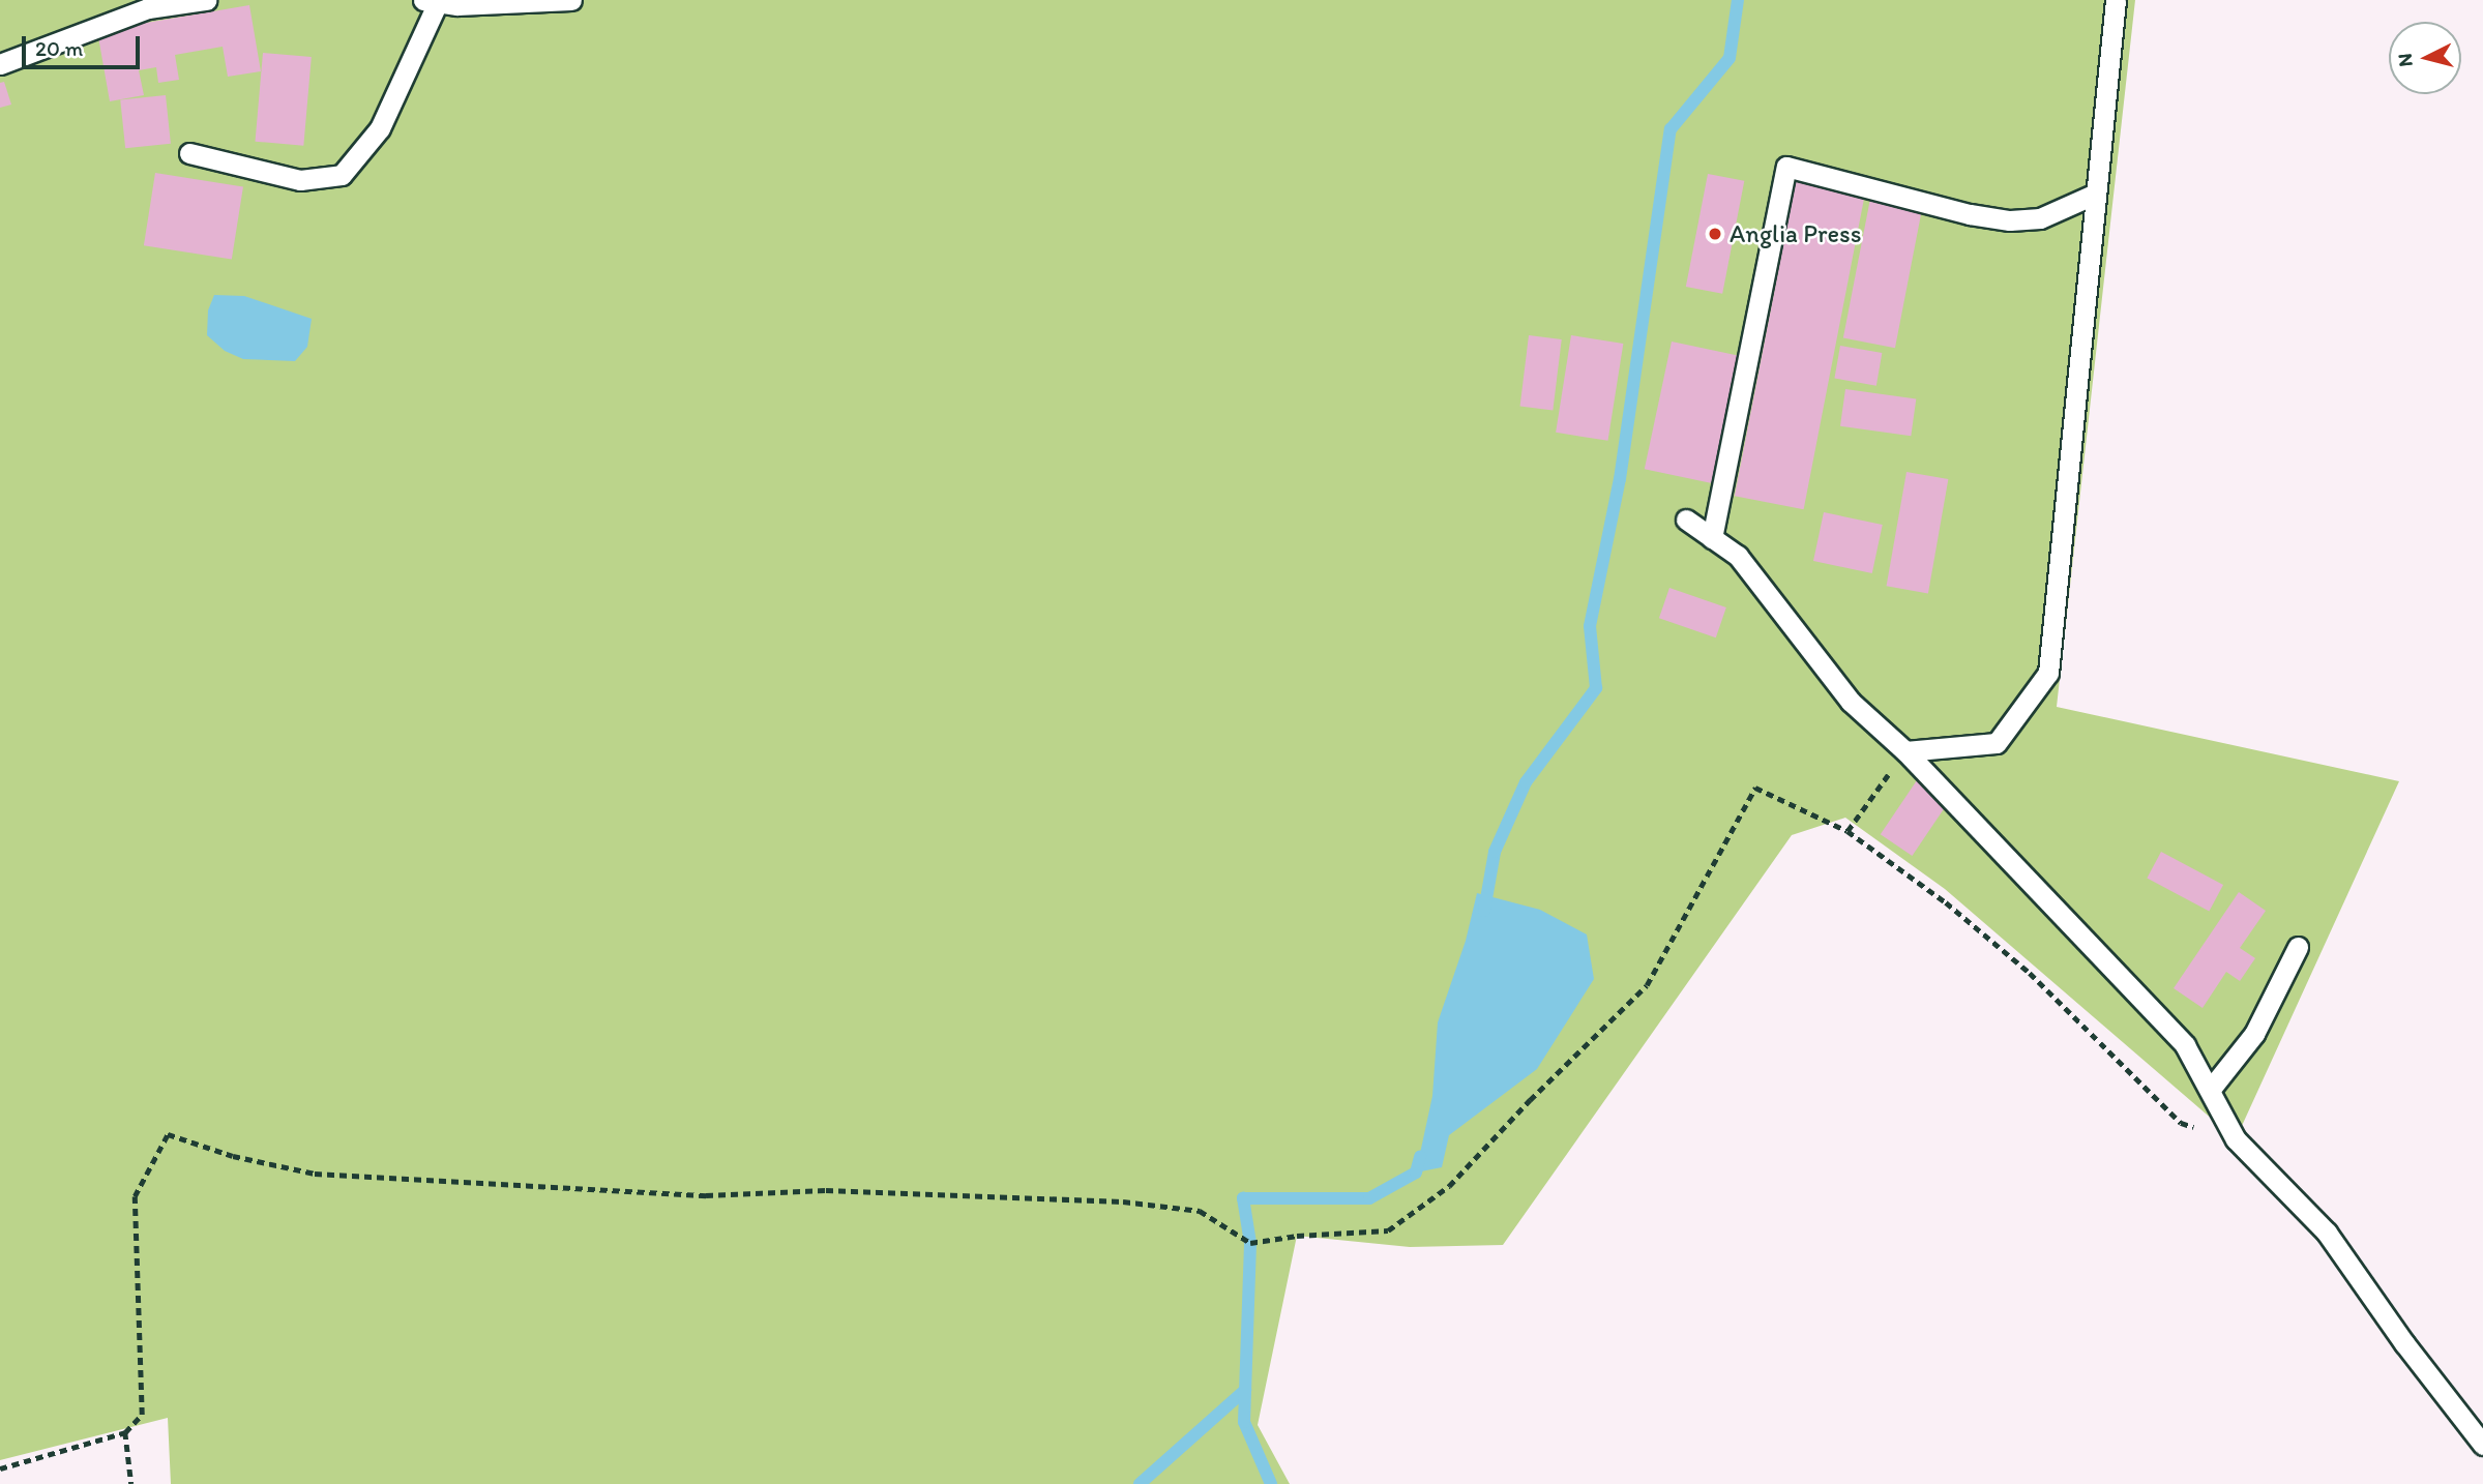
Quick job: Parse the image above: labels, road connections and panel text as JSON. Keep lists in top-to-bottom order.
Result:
{
  "places": ["Anglia Press"],
  "scale_bar": "20 m",
  "north": "left"
}
